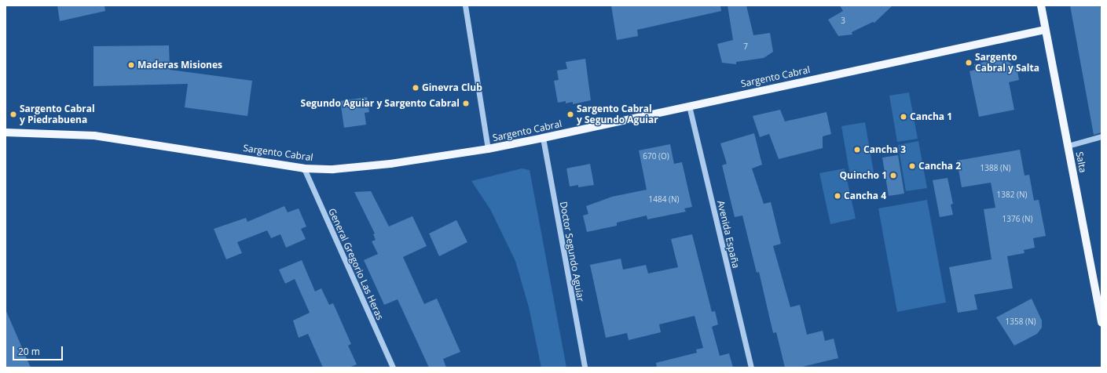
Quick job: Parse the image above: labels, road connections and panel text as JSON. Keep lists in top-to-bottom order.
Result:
{
  "streets": {
    "main road": ["Sargento Cabral", "Salta"],
    "street": ["Avenida España", "Doctor Segundo Aguiar", "General Gregorio Las Heras"]
  },
  "crossings": [
    ["Sargento Cabral", "Salta"],
    ["Sargento Cabral", "Avenida España"],
    ["Sargento Cabral", "Doctor Segundo Aguiar"],
    ["Sargento Cabral", "General Gregorio Las Heras"]
  ],
  "places": [
    "Sargento Cabral y Salta",
    "Maderas Misiones",
    "Ginevra Club",
    "Segundo Aguiar y Sargento Cabral",
    "Sargento Cabral y Piedrabuena",
    "Sargento Cabral y Segundo Aguiar",
    "Cancha 1",
    "Cancha 3",
    "Cancha 2",
    "Quincho 1",
    "Cancha 4"
  ],
  "house_numbers": [
    "3",
    "7",
    "670 (O)",
    "1388 (N)",
    "1382 (N)",
    "1484 (N)",
    "1376 (N)",
    "1358 (N)"
  ],
  "scale_bar": "20 m"
}
